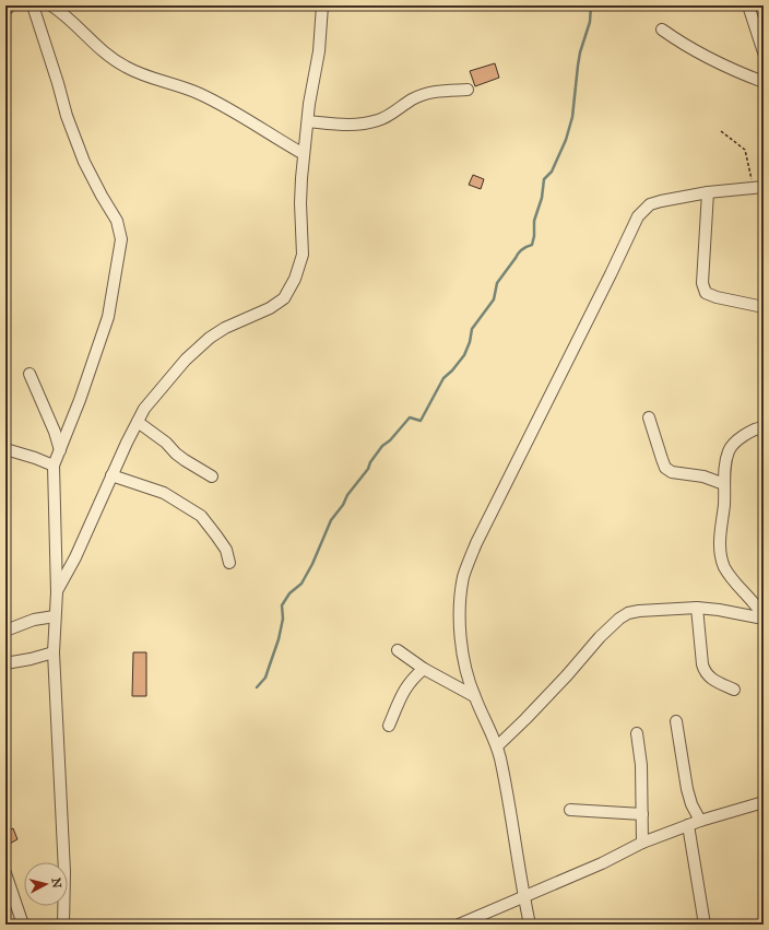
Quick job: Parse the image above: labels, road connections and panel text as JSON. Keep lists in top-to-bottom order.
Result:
{
  "north": "right"
}
